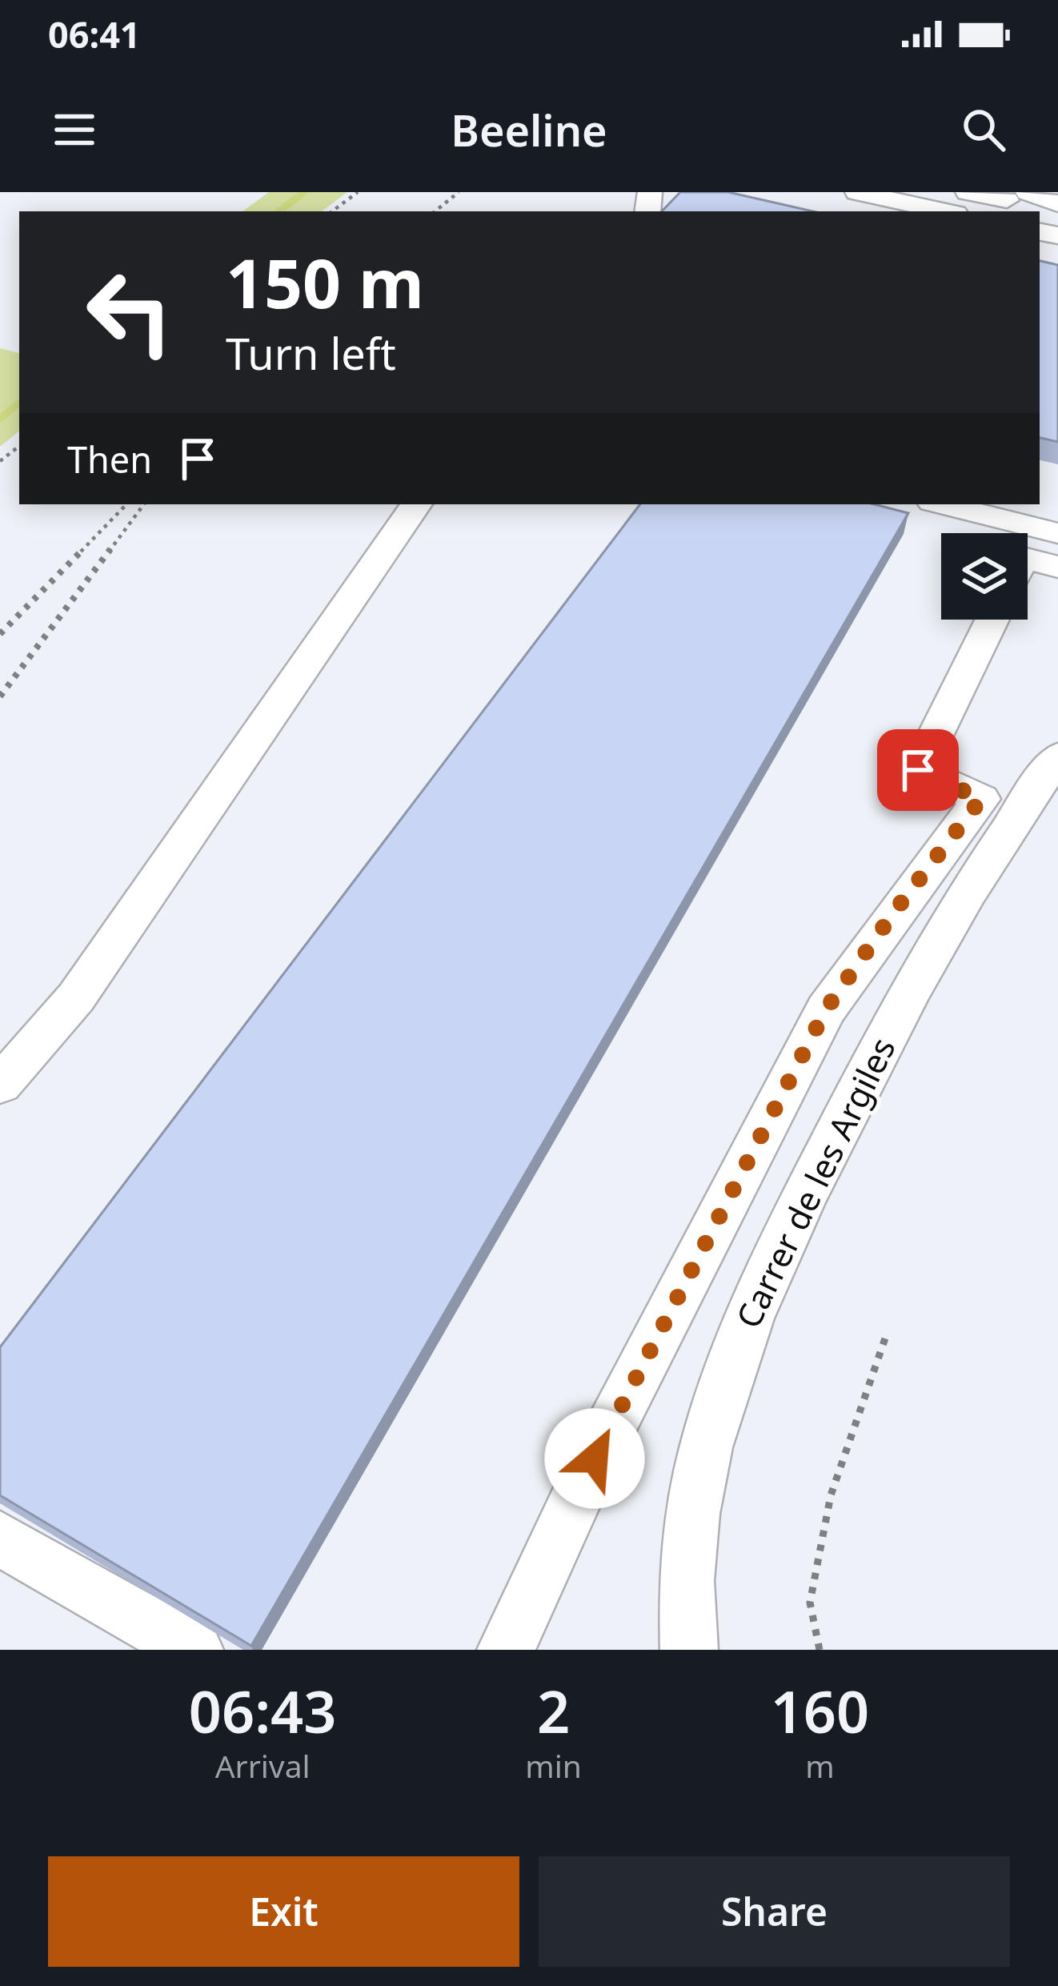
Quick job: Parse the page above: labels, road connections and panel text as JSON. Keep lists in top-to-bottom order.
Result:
{
  "streets": {
    "street": ["Carrer de les Argiles"]
  },
  "page": {
    "status": "06:41",
    "header": "Beeline",
    "turn": ["150 m", "Turn left"],
    "then": "Then",
    "eta": [
      "06:43",
      "Arrival",
      "2",
      "min",
      "160",
      "m"
    ],
    "buttons": ["Exit", "Share"]
  }
}
